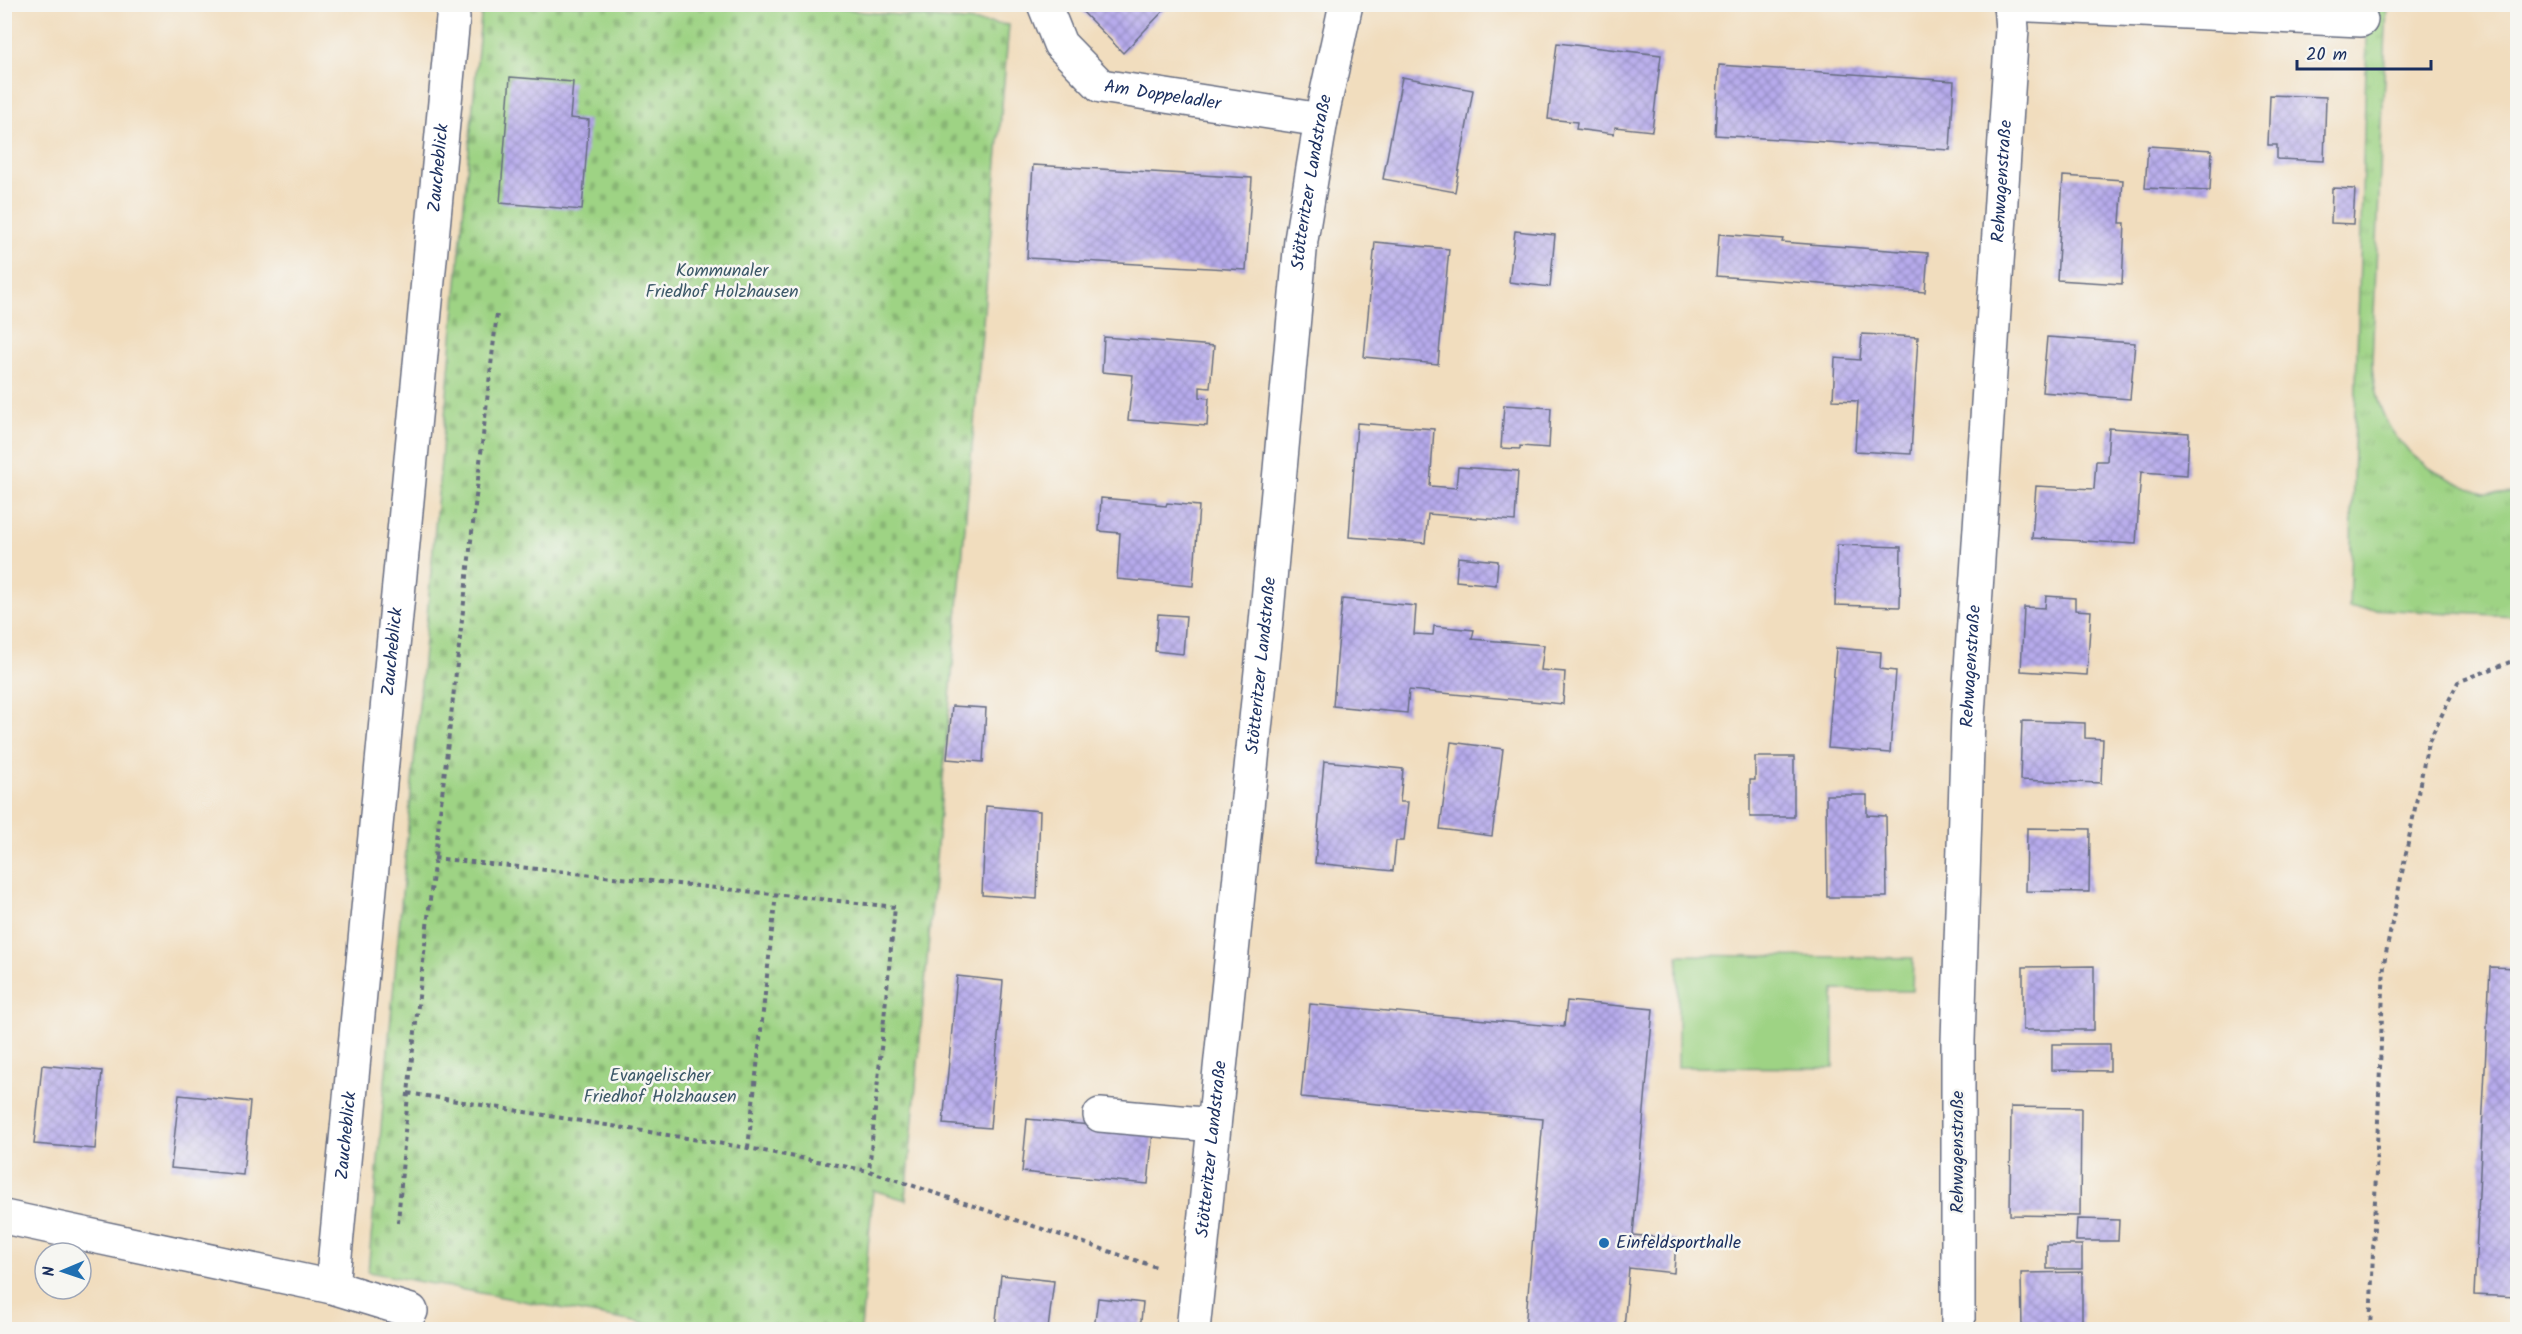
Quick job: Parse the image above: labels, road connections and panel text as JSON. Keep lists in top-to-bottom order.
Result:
{
  "streets": {
    "street": [
      "Am Doppeladler",
      "Zaucheblick",
      "Rehwagenstraße",
      "Stötteritzer Landstraße"
    ]
  },
  "crossings": [
    ["Am Doppeladler", "Stötteritzer Landstraße"]
  ],
  "parks": ["Kommunaler Friedhof Holzhausen", "Evangelischer Friedhof Holzhausen"],
  "places": ["Einfeldsporthalle"],
  "scale_bar": "20 m",
  "north": "left"
}
